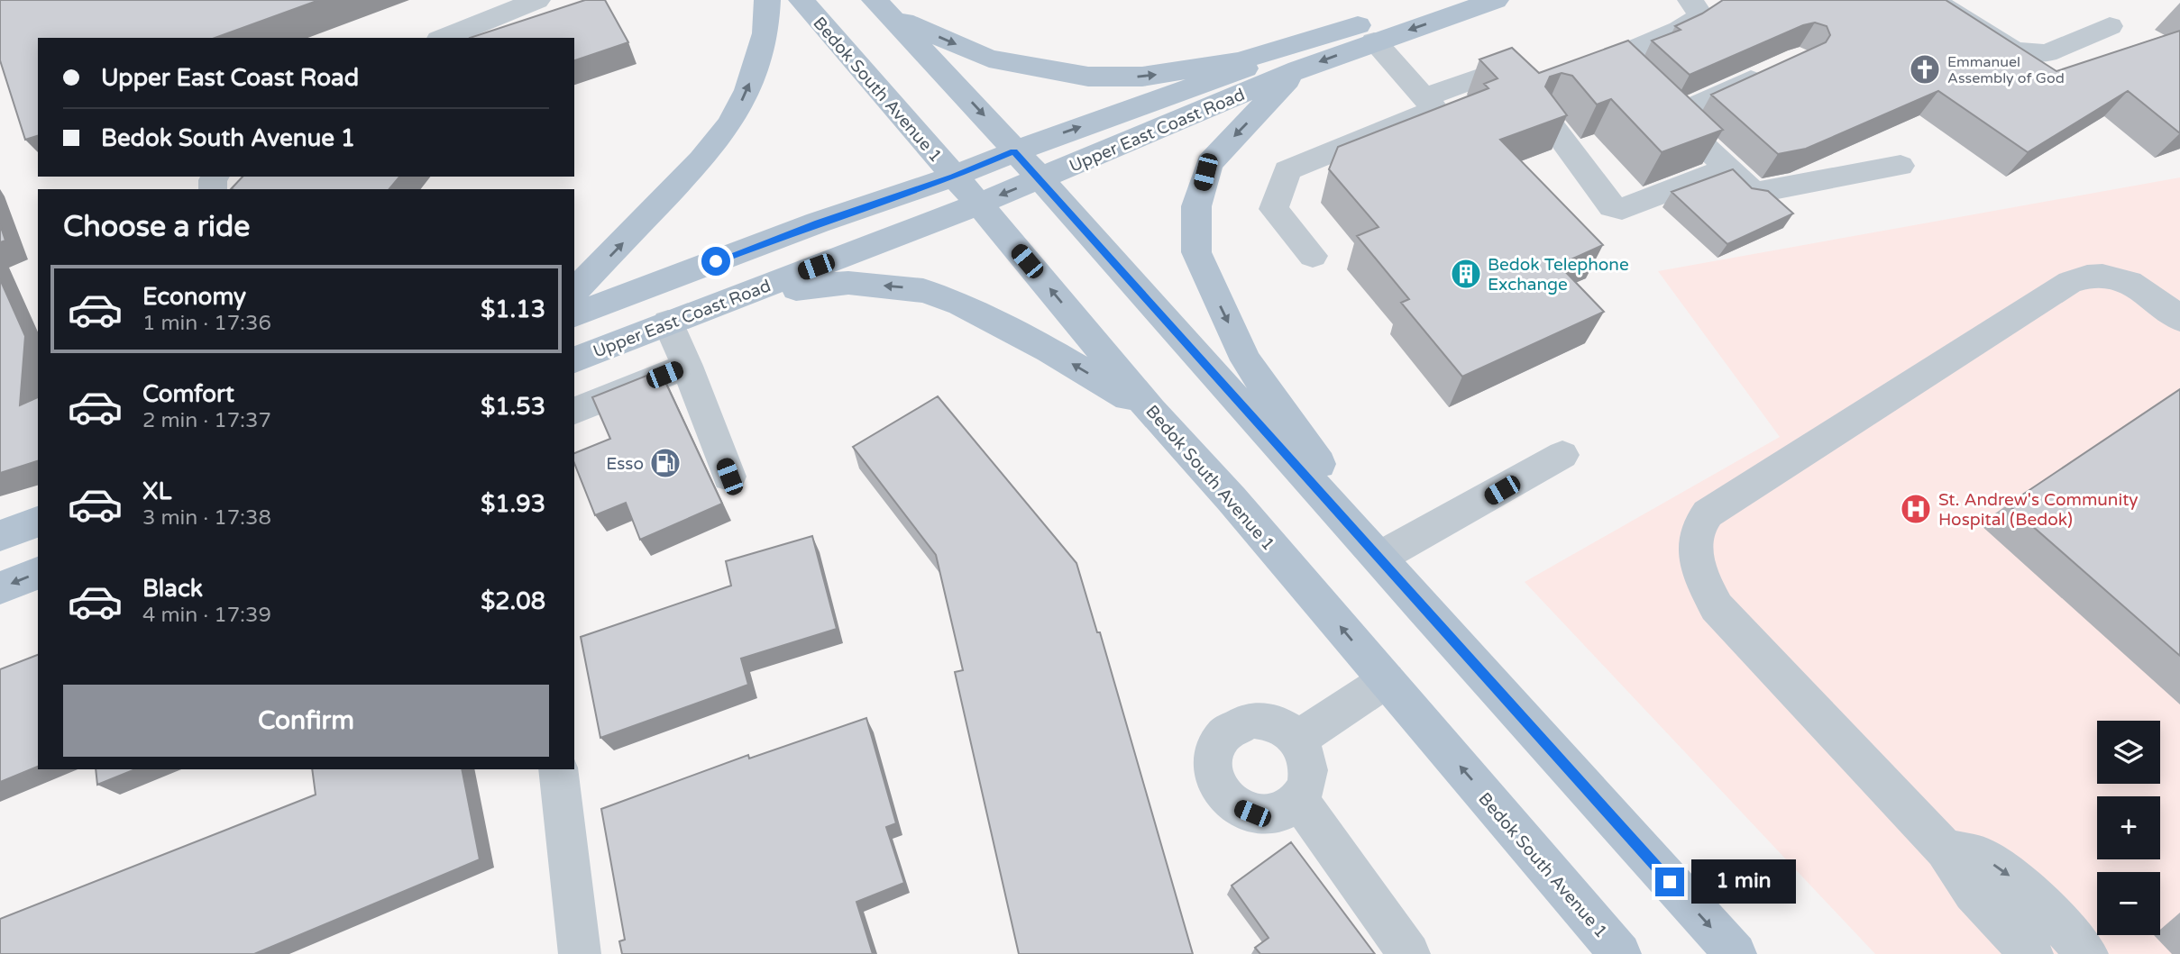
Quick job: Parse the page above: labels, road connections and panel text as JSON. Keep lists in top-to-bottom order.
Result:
{
  "streets": {
    "main road": ["Bedok South Avenue 1", "Upper East Coast Road"]
  },
  "crossings": [
    ["Bedok South Avenue 1", "Upper East Coast Road"]
  ],
  "places": {
    "church": ["Emmanuel Assembly of God"],
    "building": ["Bedok Telephone Exchange"],
    "fuel station": ["Esso"],
    "hospital": ["St. Andrew's Community Hospital (Bedok)"]
  },
  "page": {
    "banner": ["Upper East Coast Road", "Bedok South Avenue 1"],
    "heading": "Choose a ride",
    "list": [
      {
        "name": "Economy",
        "note": "1 min · 17:36",
        "value": "$1.13"
      },
      {
        "name": "Comfort",
        "note": "2 min · 17:37",
        "value": "$1.53"
      },
      {
        "name": "XL",
        "note": "3 min · 17:38",
        "value": "$1.93"
      },
      {
        "name": "Black",
        "note": "4 min · 17:39",
        "value": "$2.08"
      }
    ],
    "buttons": "Confirm",
    "map_buttons": ["+", "−"],
    "bubble": "1 min"
  }
}
